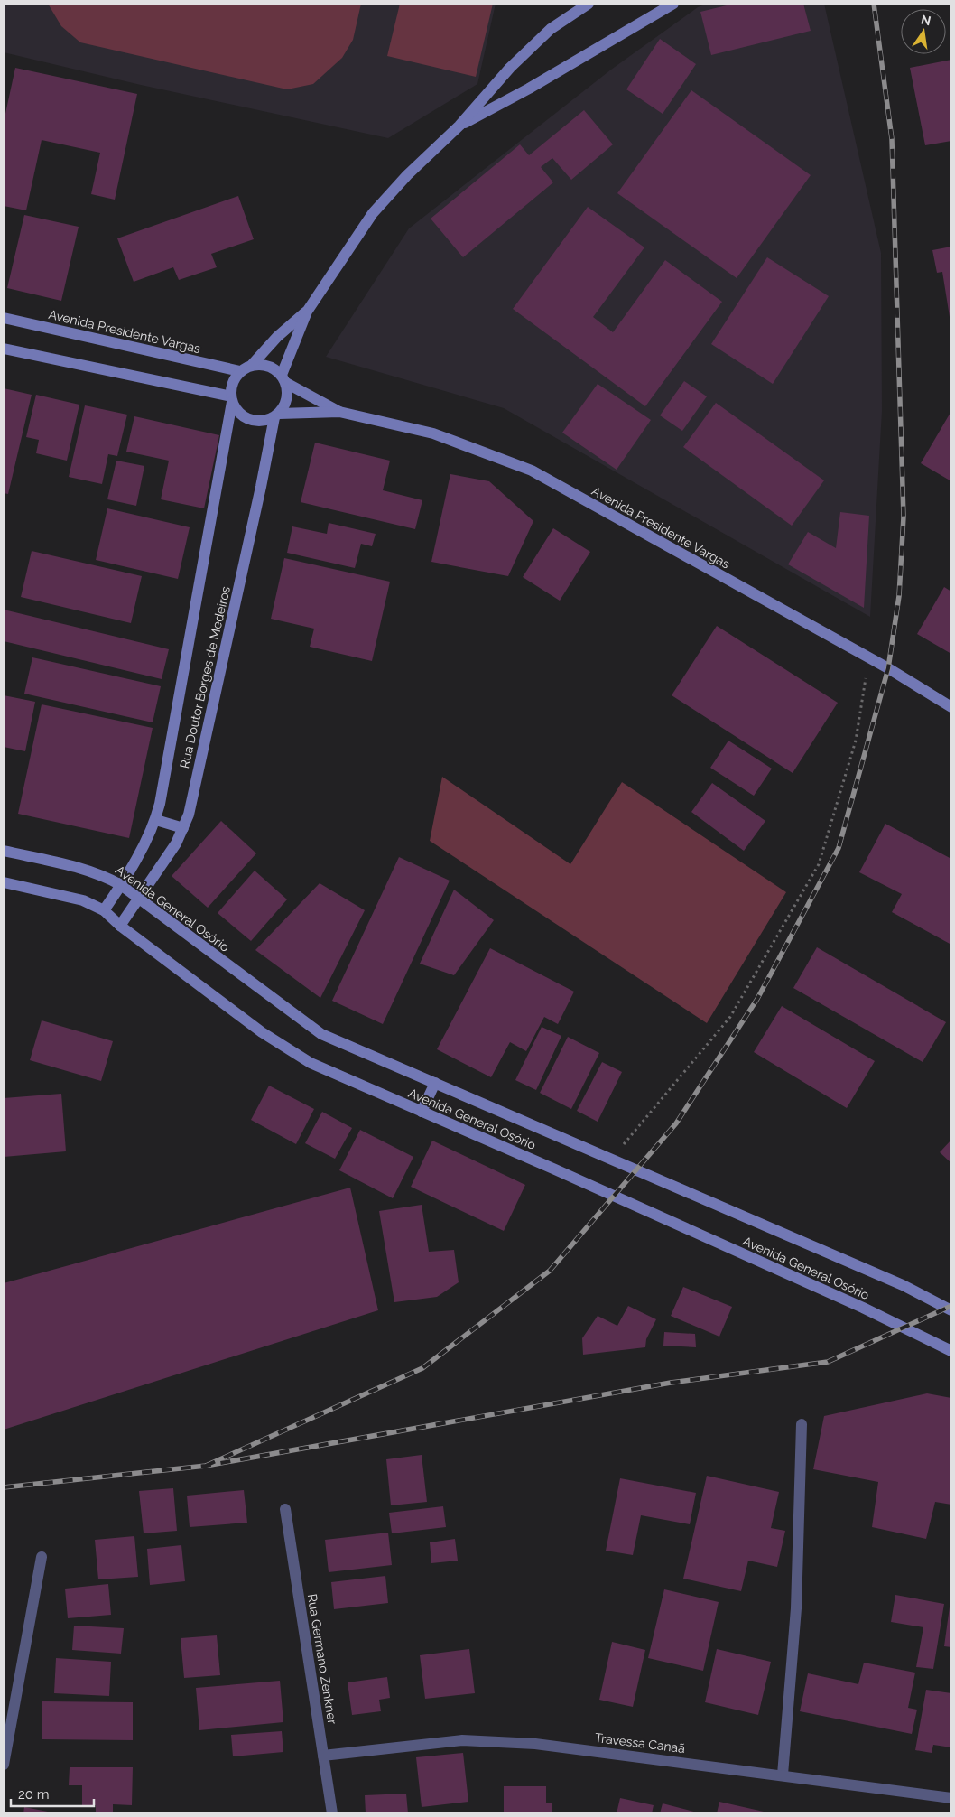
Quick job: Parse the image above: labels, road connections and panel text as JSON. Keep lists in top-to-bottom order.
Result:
{
  "streets": {
    "main road": ["Avenida Presidente Vargas", "Rua Doutor Borges de Medeiros", "Avenida General Osório"],
    "street": ["Rua Germano Zenkner", "Travessa Canaã"]
  },
  "crossings": [
    ["Avenida Presidente Vargas", "Rua Doutor Borges de Medeiros"],
    ["Rua Doutor Borges de Medeiros", "Avenida General Osório"],
    ["Rua Germano Zenkner", "Travessa Canaã"]
  ],
  "scale_bar": "20 m",
  "north": "top"
}
